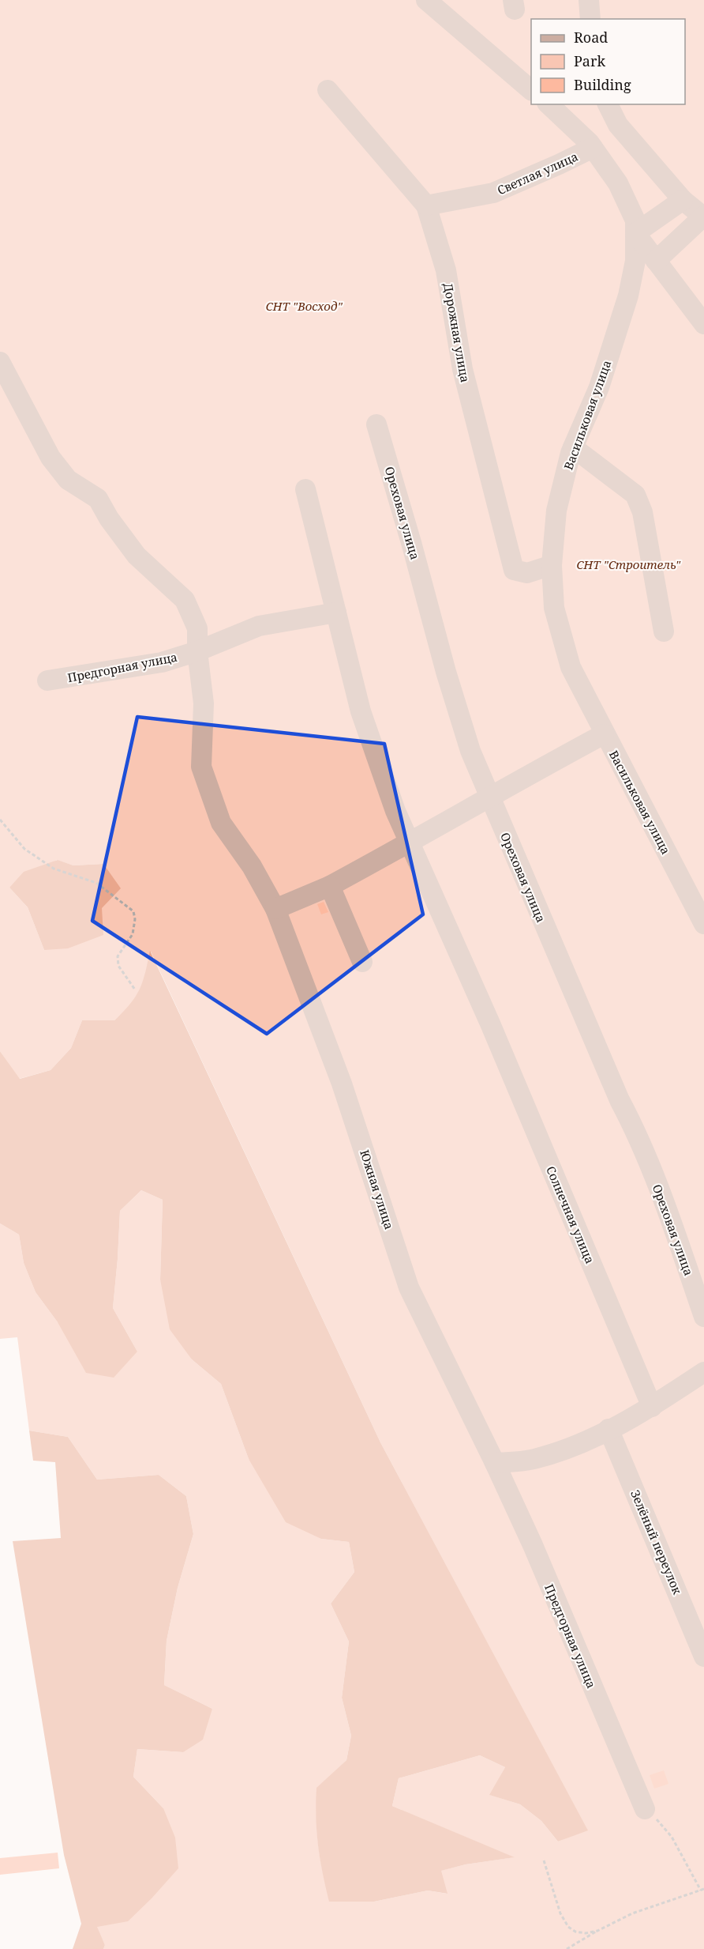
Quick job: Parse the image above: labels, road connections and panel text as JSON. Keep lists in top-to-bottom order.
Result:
{
  "streets": {
    "street": [
      "Светлая улица",
      "Дорожная улица",
      "Васильковая улица",
      "Ореховая улица",
      "Предгорная улица",
      "Южная улица",
      "Солнечная улица",
      "Зелёный переулок"
    ]
  },
  "crossings": [
    ["Светлая улица", "Дорожная улица"],
    ["Светлая улица", "Васильковая улица"],
    ["Дорожная улица", "Васильковая улица"],
    ["Предгорная улица", "Южная улица"],
    ["Предгорная улица", "Солнечная улица"]
  ],
  "parks": ["СНТ \"Восход\"", "СНТ \"Строитель\""],
  "legend": ["Road", "Park", "Building"]
}
